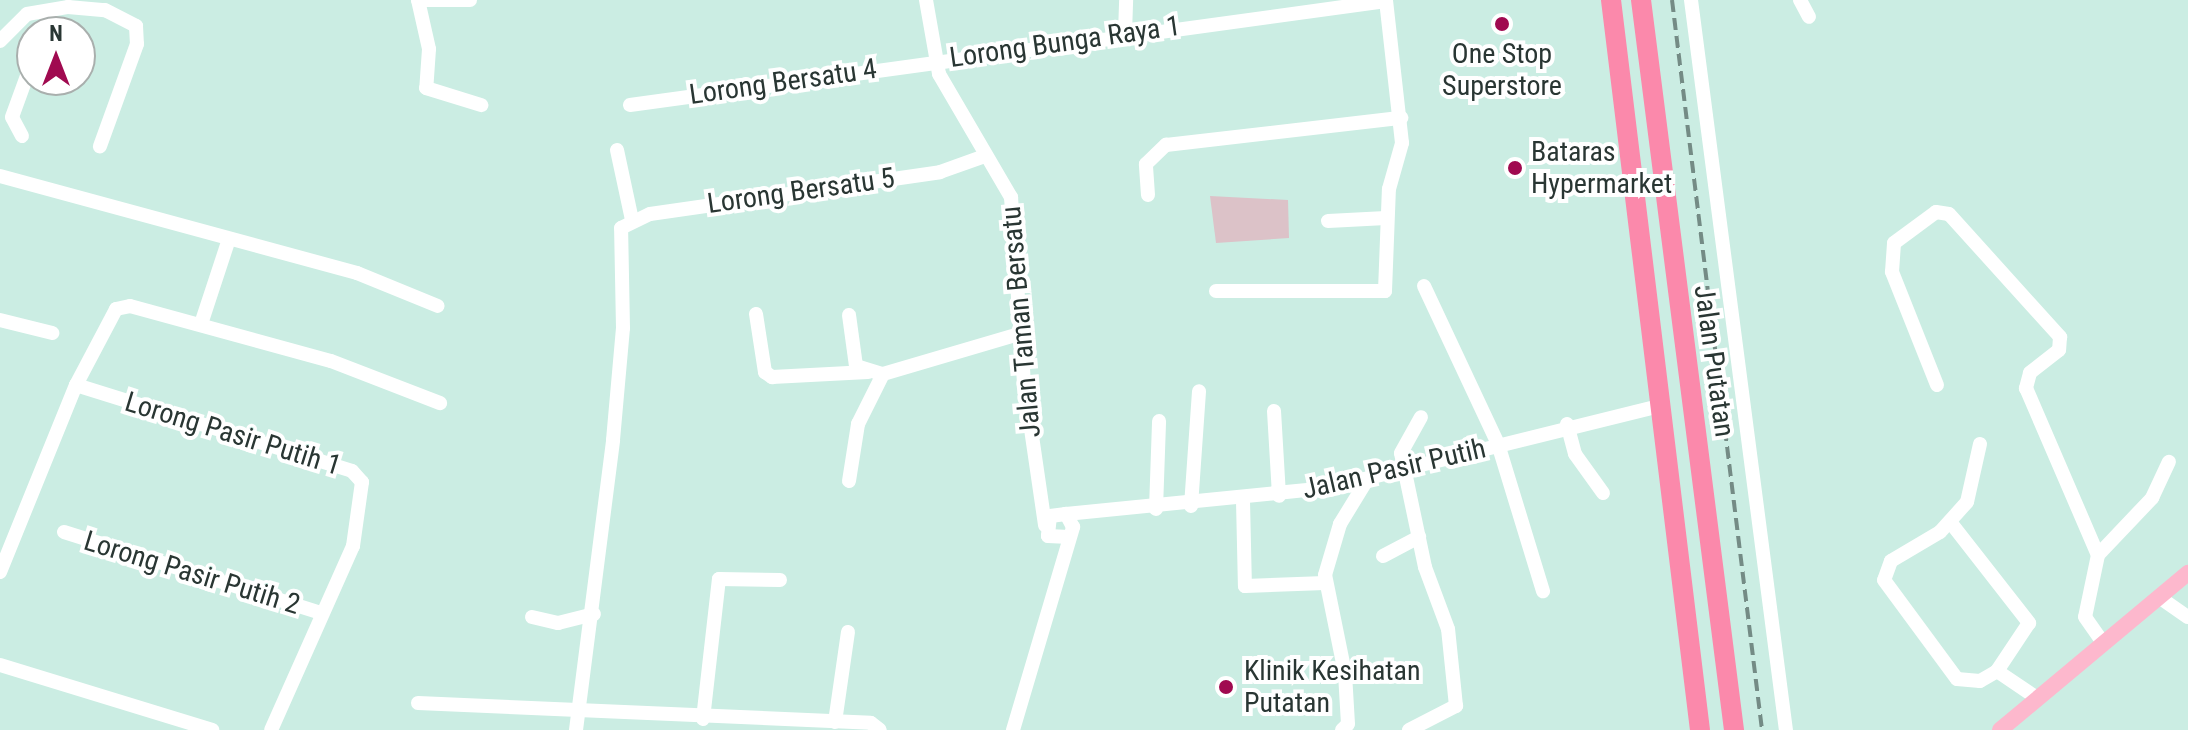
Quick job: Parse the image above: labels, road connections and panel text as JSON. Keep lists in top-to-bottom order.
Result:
{
  "streets": {
    "highway": ["Jalan Putatan"],
    "street": [
      "Lorong Bunga Raya 1",
      "Lorong Bersatu 4",
      "Lorong Bersatu 5",
      "Jalan Taman Bersatu",
      "Lorong Pasir Putih 1",
      "Jalan Pasir Putih",
      "Lorong Pasir Putih 2"
    ]
  },
  "crossings": [
    ["Lorong Bunga Raya 1", "Lorong Bersatu 4"],
    ["Lorong Bunga Raya 1", "Jalan Taman Bersatu"],
    ["Lorong Bersatu 4", "Jalan Taman Bersatu"],
    ["Lorong Bersatu 5", "Jalan Taman Bersatu"],
    ["Jalan Taman Bersatu", "Jalan Pasir Putih"],
    ["Jalan Putatan", "Jalan Pasir Putih"],
    ["Lorong Pasir Putih 1", "Lorong Pasir Putih 2"]
  ],
  "places": ["One Stop Superstore", "Bataras Hypermarket", "Klinik Kesihatan Putatan"],
  "north": "top"
}
